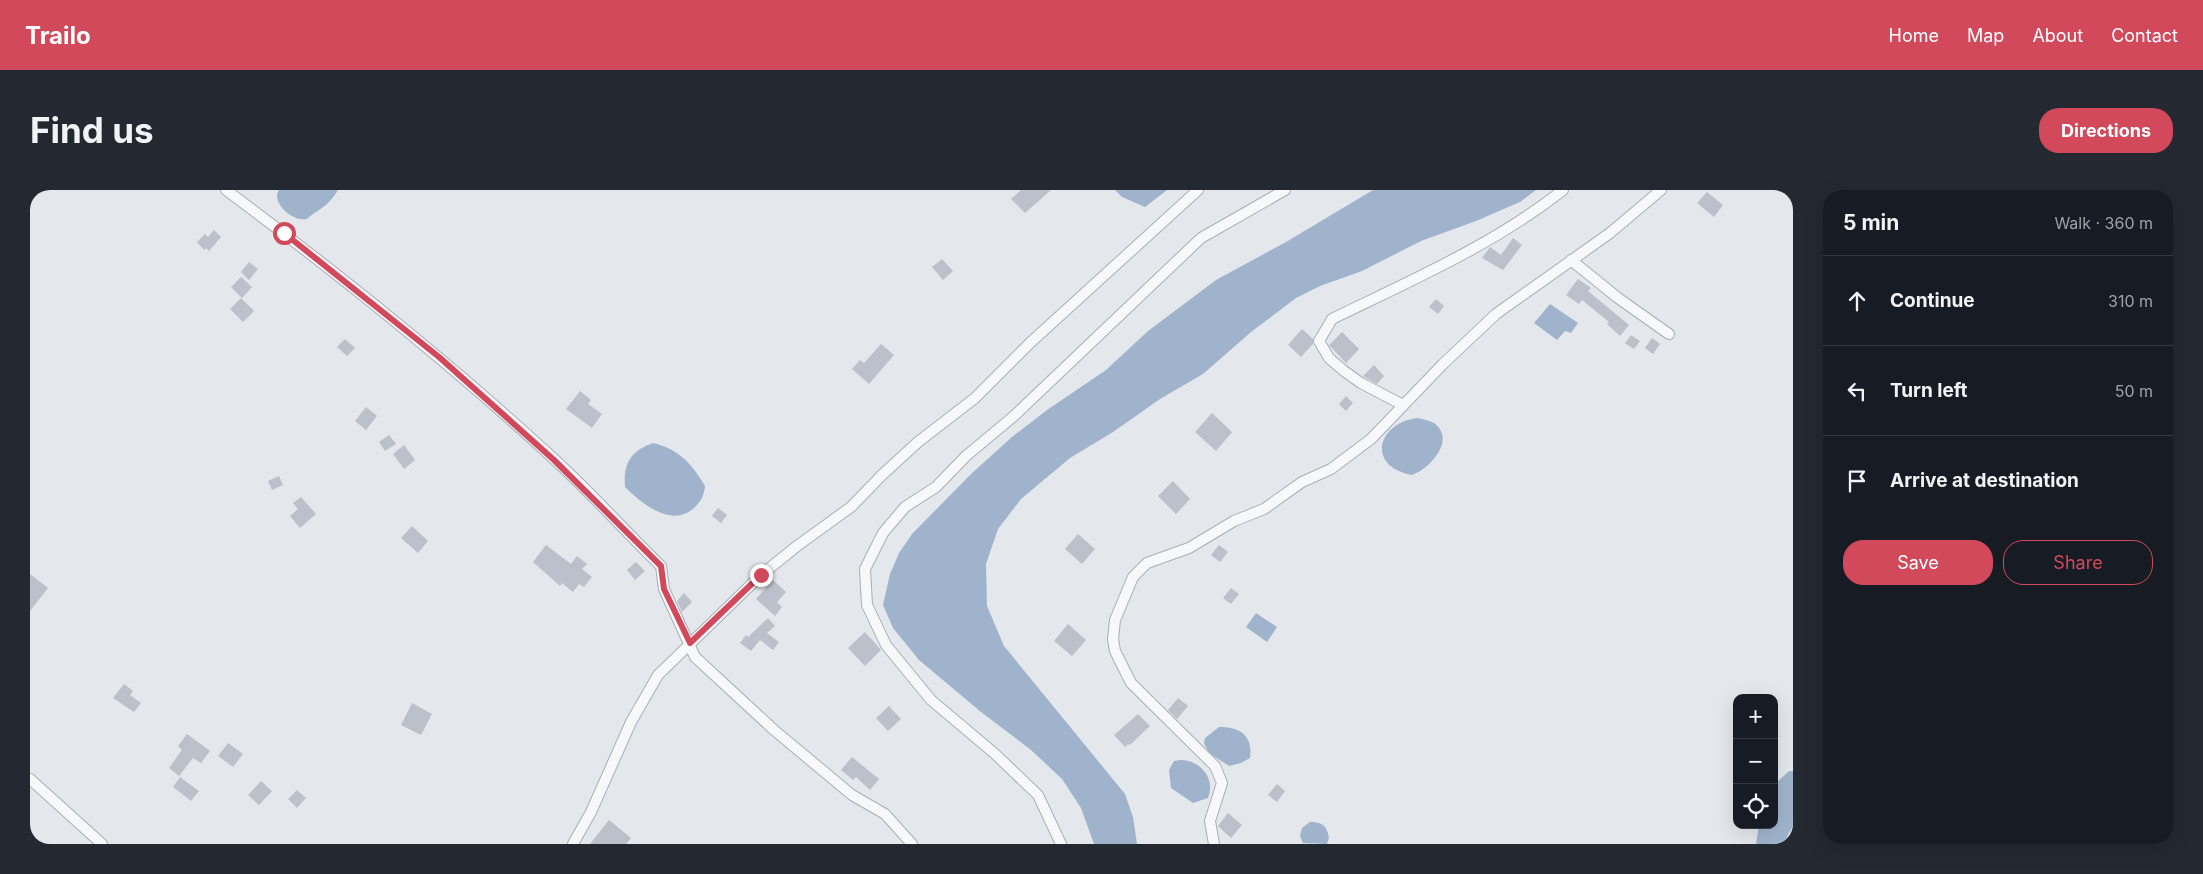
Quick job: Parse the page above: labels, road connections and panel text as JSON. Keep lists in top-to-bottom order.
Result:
{
  "page": {
    "header": "Trailo",
    "nav": [
      "Home",
      "Map",
      "About",
      "Contact"
    ],
    "buttons": [
      "Directions",
      ["Save", "Share"]
    ],
    "title": "Find us",
    "heading": ["5 min", "Walk · 360 m"],
    "list": [
      ["Continue", "310 m"],
      ["Turn left", "50 m"],
      "Arrive at destination"
    ],
    "map_buttons": ["+", "−"]
  }
}
